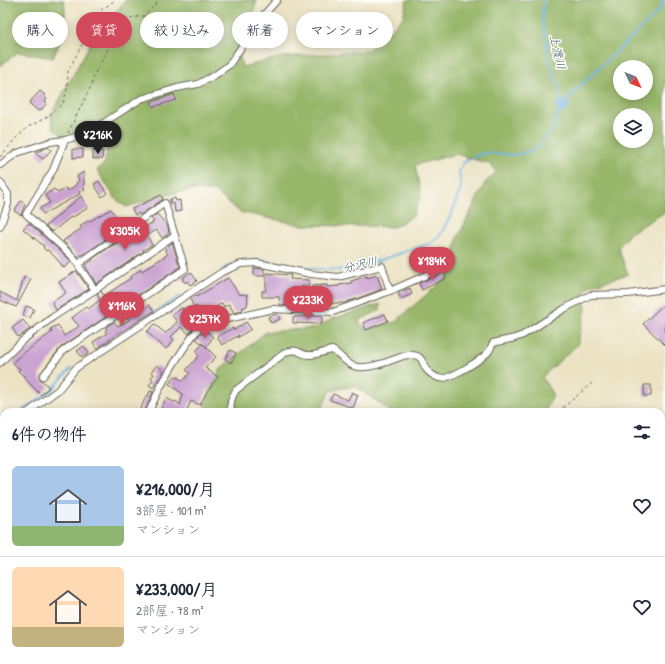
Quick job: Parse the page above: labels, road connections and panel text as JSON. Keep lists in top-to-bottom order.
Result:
{
  "water": ["上渡川", "分沢川"],
  "north": "bottom right",
  "page": {
    "chip": [
      "購入",
      "賃貸",
      "絞り込み",
      "新着",
      "マンション"
    ],
    "price": [
      "¥216K",
      "¥305K",
      "¥184K",
      "¥233K",
      "¥116K",
      "¥257K"
    ],
    "heading": "6件の物件",
    "list": [
      {
        "name": "¥216,000/月",
        "note": "3部屋 · 101 m² · マンション"
      },
      {
        "name": "¥233,000/月",
        "note": "2部屋 · 78 m² · マンション"
      }
    ]
  }
}
